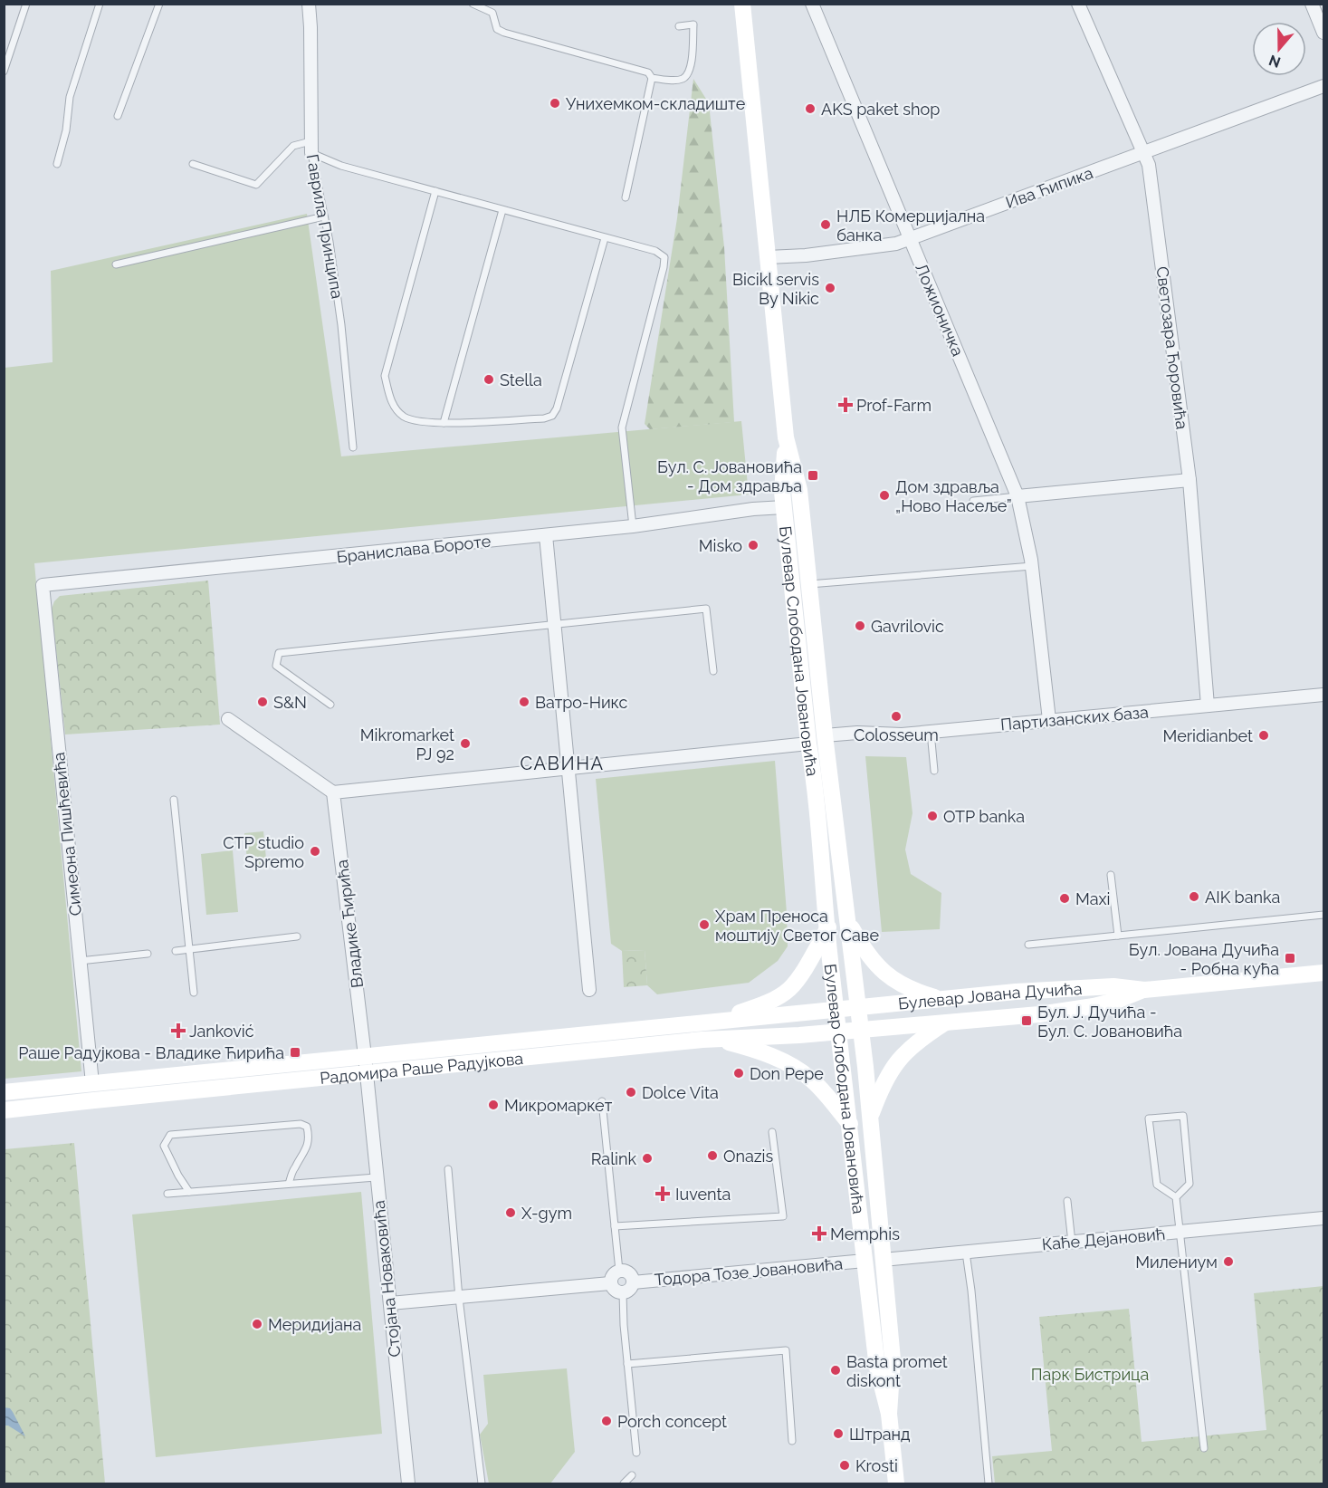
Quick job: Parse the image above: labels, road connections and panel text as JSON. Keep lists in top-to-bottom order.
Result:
{
  "streets": {
    "street": [
      "Ива Ћипика",
      "Гаврила Принципа",
      "Ложионичка",
      "Светозара Ћоровића",
      "Бранислава Бороте",
      "Булевар Слободана Јовановића",
      "Партизанских база",
      "Симеона Пишћевића",
      "Владике Ћирића",
      "Булевар Јована Дучића",
      "Радомира Раше Радујкова",
      "Каће Дејановић",
      "Тодора Тозе Јовановића",
      "Стојана Новаковића"
    ]
  },
  "crossings": [
    ["Ива Ћипика", "Ложионичка"],
    ["Ива Ћипика", "Светозара Ћоровића"],
    ["Ива Ћипика", "Булевар Слободана Јовановића"],
    ["Ложионичка", "Партизанских база"],
    ["Светозара Ћоровића", "Партизанских база"],
    ["Бранислава Бороте", "Булевар Слободана Јовановића"],
    ["Бранислава Бороте", "Симеона Пишћевића"],
    ["Булевар Слободана Јовановића", "Партизанских база"],
    ["Булевар Слободана Јовановића", "Булевар Јована Дучића"],
    ["Булевар Слободана Јовановића", "Радомира Раше Радујкова"],
    ["Булевар Слободана Јовановића", "Каће Дејановић"],
    ["Булевар Слободана Јовановића", "Тодора Тозе Јовановића"],
    ["Симеона Пишћевића", "Радомира Раше Радујкова"],
    ["Владике Ћирића", "Радомира Раше Радујкова"],
    ["Владике Ћирића", "Стојана Новаковића"],
    ["Булевар Јована Дучића", "Радомира Раше Радујкова"],
    ["Радомира Раше Радујкова", "Стојана Новаковића"]
  ],
  "districts": ["САВИНА"],
  "parks": ["Парк Бистрица"],
  "places": {
    "other": [
      "Унихемком-складиште",
      "AKS paket shop",
      "НЛБ Комерцијална банка",
      "Bicikl servis By Nikic",
      "Stella",
      "Дом здравља „Ново Насеље”",
      "Misko",
      "Gavrilovic",
      "S&N",
      "Ватро-Никс",
      "Colosseum",
      "Meridianbet",
      "Mikromarket PJ 92",
      "OTP banka",
      "CTP studio Spremo",
      "AIK banka",
      "Maxi",
      "Храм Преноса моштију Светог Саве",
      "Don Pepe",
      "Dolce Vita",
      "Микромаркет",
      "Onazis",
      "Ralink",
      "X-gym",
      "Милениум",
      "Меридијана",
      "Basta promet diskont",
      "Porch concept",
      "Штранд",
      "Krosti"
    ],
    "health": [
      "Prof-Farm",
      "Janković",
      "Iuventa",
      "Memphis"
    ],
    "transit": [
      "Бул. С. Јовановића - Дом здравља",
      "Бул. Јована Дучића - Робна кућа",
      "Бул. Ј. Дучића - Бул. С. Јовановића",
      "Раше Радујкова - Владике Ћирића"
    ]
  },
  "north": "bottom"
}
